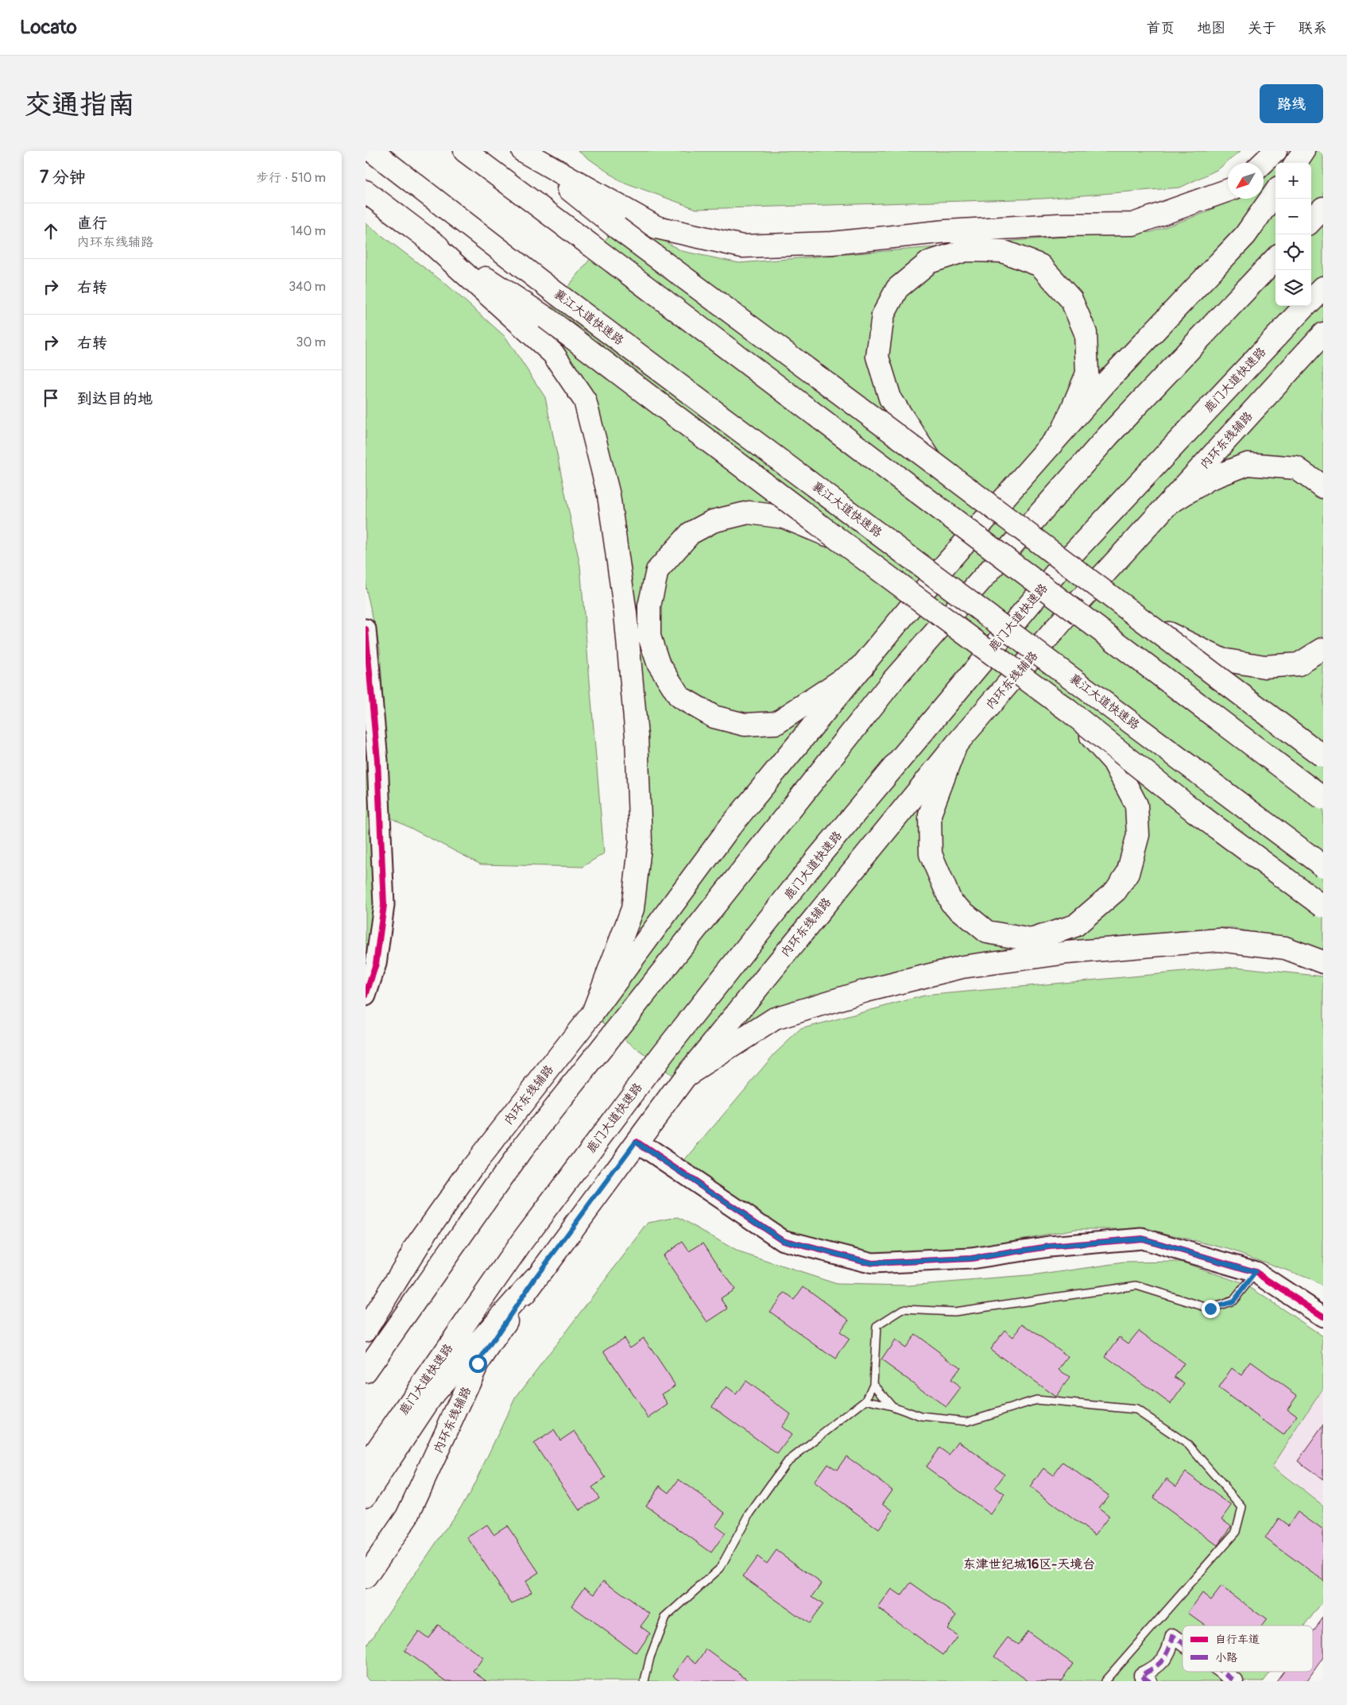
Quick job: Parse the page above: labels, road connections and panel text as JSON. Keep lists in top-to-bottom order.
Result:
{
  "streets": {
    "main road": ["襄江大道快速路", "鹿门大道快速路", "内环东线辅路"]
  },
  "districts": ["东津世纪城16区-天境台"],
  "legend": ["自行车道", "小路"],
  "north": "bottom left",
  "page": {
    "header": "Locato",
    "nav": [
      "首页",
      "地图",
      "关于",
      "联系"
    ],
    "buttons": "路线",
    "title": "交通指南",
    "heading": ["7 分钟", "步行 · 510 m"],
    "map_buttons": ["+", "−"],
    "list": [
      ["直行", "内环东线辅路", "140 m"],
      ["右转", "340 m"],
      ["右转", "30 m"],
      "到达目的地"
    ]
  }
}
